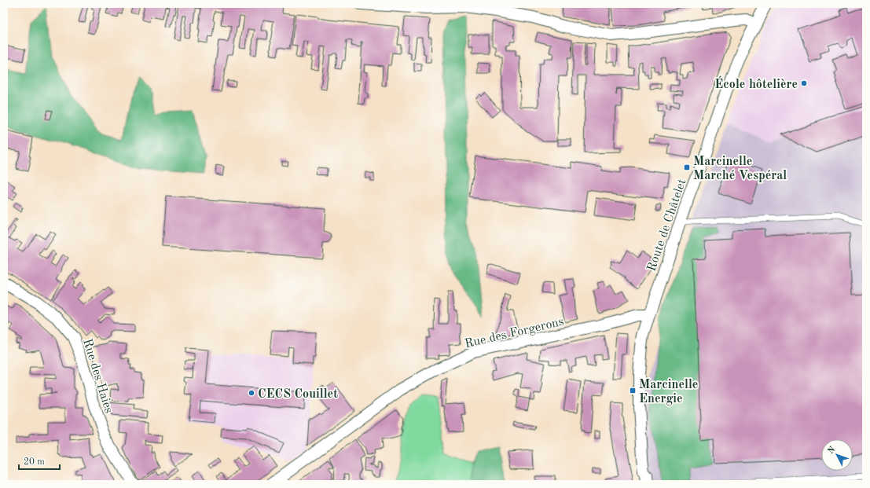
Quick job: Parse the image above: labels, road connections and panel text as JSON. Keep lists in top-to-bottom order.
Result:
{
  "streets": {
    "street": ["Route de Châtelet", "Rue des Forgerons", "Rue des Haies"]
  },
  "crossings": [
    ["Route de Châtelet", "Rue des Forgerons"]
  ],
  "places": {
    "other": ["École hôtelière", "CECS Couillet"],
    "transit": ["Marcinelle Marché Vespéral", "Marcinelle Energie"]
  },
  "scale_bar": "20 m",
  "north": "top left"
}
